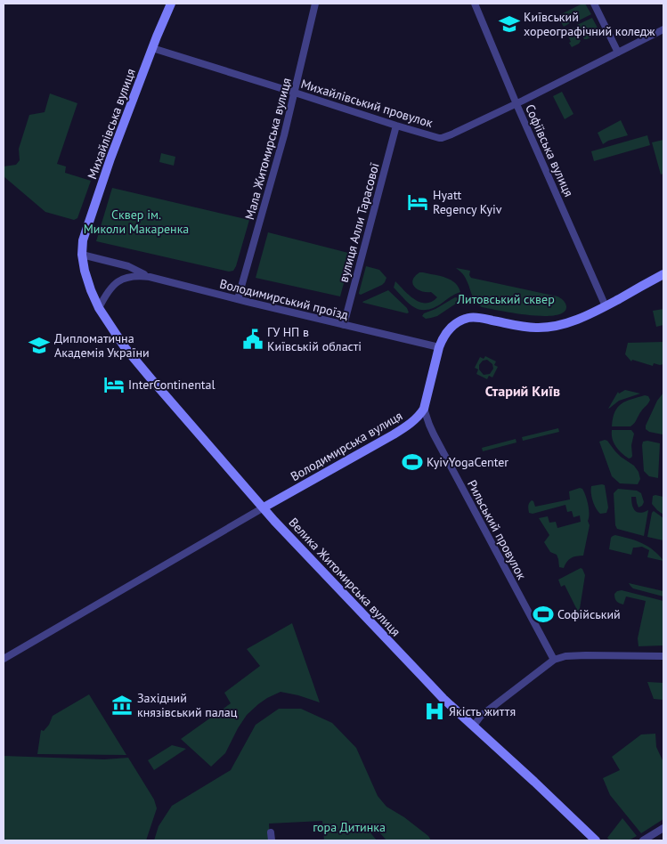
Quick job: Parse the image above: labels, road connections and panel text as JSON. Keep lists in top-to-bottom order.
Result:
{
  "streets": {
    "main road": ["Михайлівська вулиця", "Володимирська вулиця", "Велика Житомирська вулиця"],
    "street": [
      "Михайлівський провулок",
      "Мала Житомирська вулиця",
      "Софіївська вулиця",
      "вулиця Алли Тарасової",
      "Володимирський проїзд",
      "Рильський провулок"
    ]
  },
  "crossings": [
    ["Михайлівський провулок", "Михайлівська вулиця"],
    ["Михайлівський провулок", "Мала Житомирська вулиця"],
    ["Михайлівський провулок", "Софіївська вулиця"],
    ["Михайлівський провулок", "вулиця Алли Тарасової"],
    ["Михайлівська вулиця", "Володимирський проїзд"],
    ["Михайлівська вулиця", "Велика Житомирська вулиця"],
    ["Мала Житомирська вулиця", "Володимирський проїзд"],
    ["вулиця Алли Тарасової", "Володимирський проїзд"],
    ["Володимирський проїзд", "Велика Житомирська вулиця"],
    ["Володимирська вулиця", "Рильський провулок"],
    ["Володимирська вулиця", "Велика Житомирська вулиця"]
  ],
  "districts": ["Старий Київ"],
  "parks": ["Сквер ім. Миколи Макаренка", "Литовський сквер", "гора Дитинка"],
  "places": {
    "school or university": ["Київський хореографічний коледж", "Дипломатична Академія України"],
    "hotel": ["Hyatt Regency Kyiv", "InterContinental"],
    "public building": ["ГУ НП в Київській області"],
    "sports": ["KyivYogaCenter", "Софійський"],
    "museum": ["Західний князівський палац"],
    "hospital": ["Якість життя"]
  }
}
